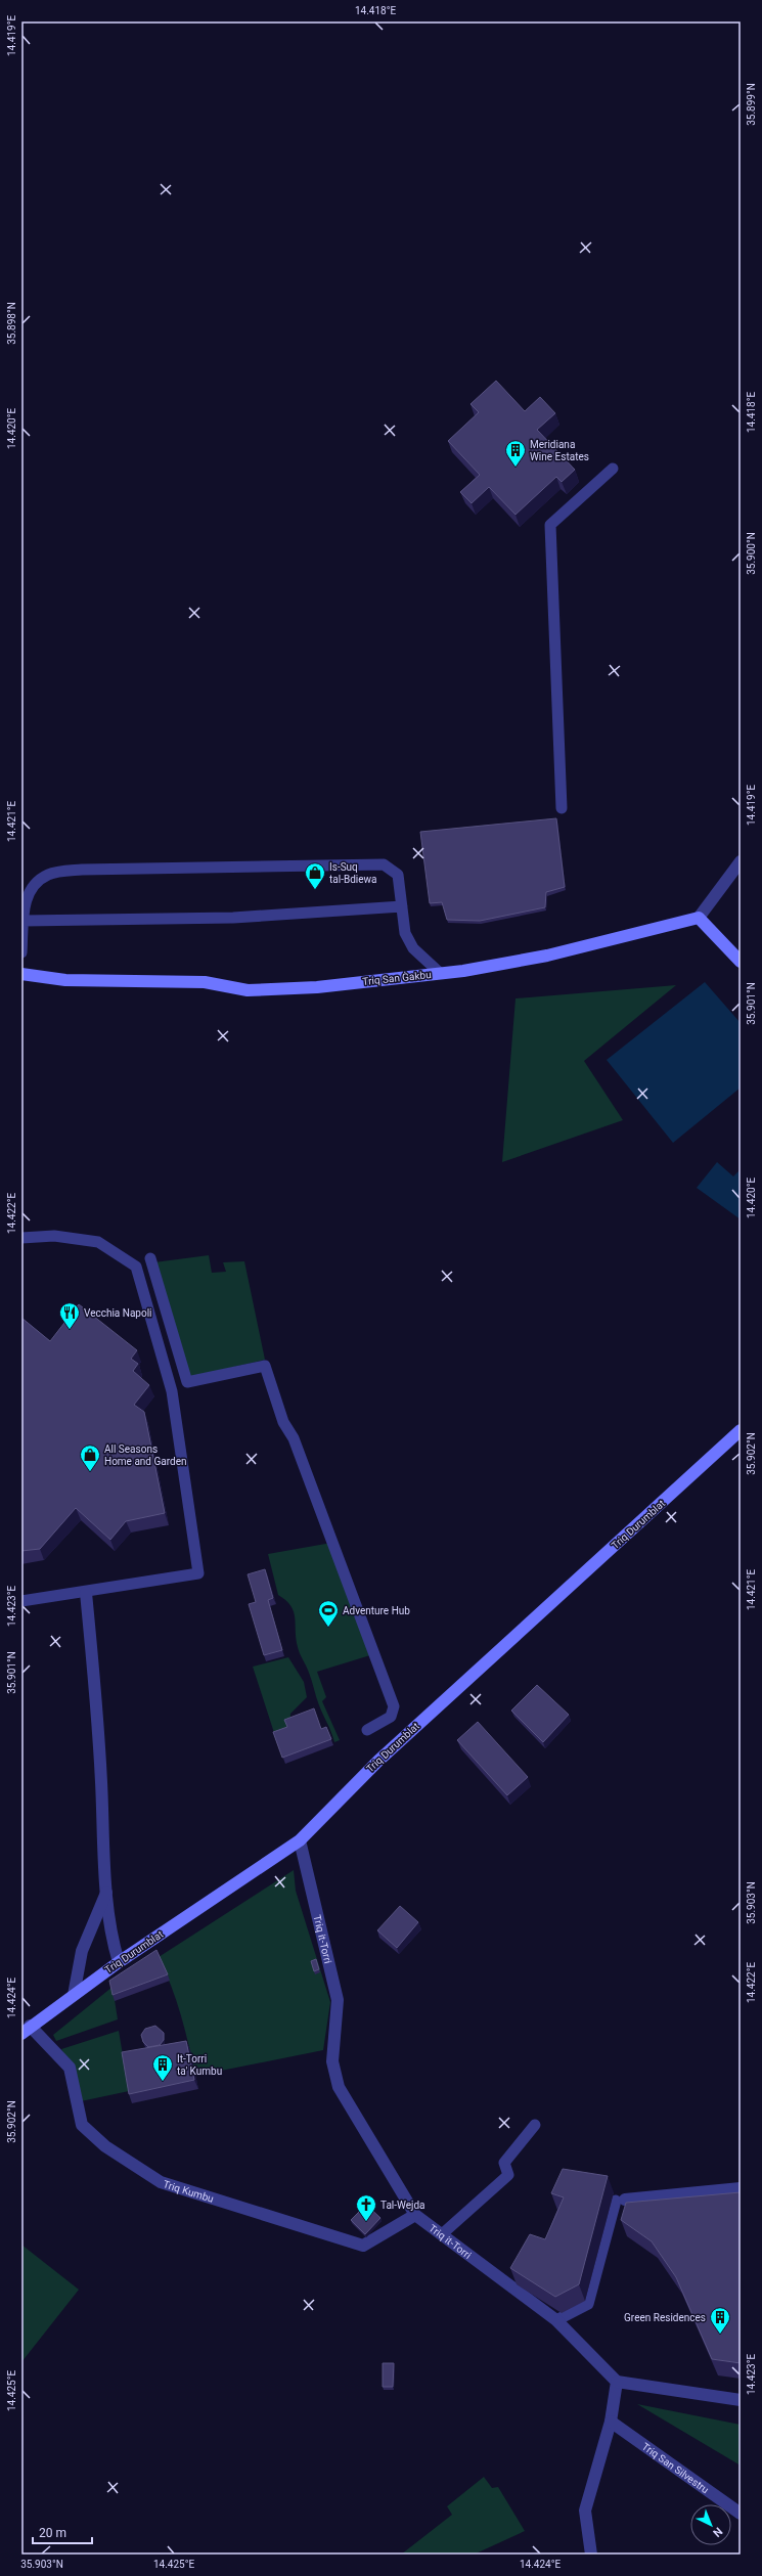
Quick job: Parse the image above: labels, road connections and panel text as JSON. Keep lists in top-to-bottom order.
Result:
{
  "streets": {
    "street": [
      "Triq San Ġakbu",
      "Triq Durumblat",
      "Triq it-Torri",
      "Triq Kumbu",
      "Triq San Silvestru"
    ]
  },
  "crossings": [
    ["Triq Durumblat", "Triq it-Torri"],
    ["Triq Durumblat", "Triq Kumbu"],
    ["Triq it-Torri", "Triq Kumbu"]
  ],
  "places": {
    "building": ["Meridiana Wine Estates", "It-Torri ta' Kumbu", "Green Residences"],
    "shop": ["Is-Suq tal-Bdiewa", "All Seasons Home and Garden"],
    "restaurant": ["Vecchia Napoli"],
    "sports": ["Adventure Hub"],
    "church": ["Tal-Wejda"]
  },
  "scale_bar": "20 m",
  "north": "bottom right",
  "coordinates": [
    "14.418°E",
    "14.419°E",
    "35.899°N",
    "35.898°N",
    "14.420°E",
    "35.900°N",
    "14.421°E",
    "35.901°N",
    "14.422°E",
    "35.902°N",
    "14.423°E",
    "35.903°N",
    "14.424°E",
    "14.425°E"
  ]
}
